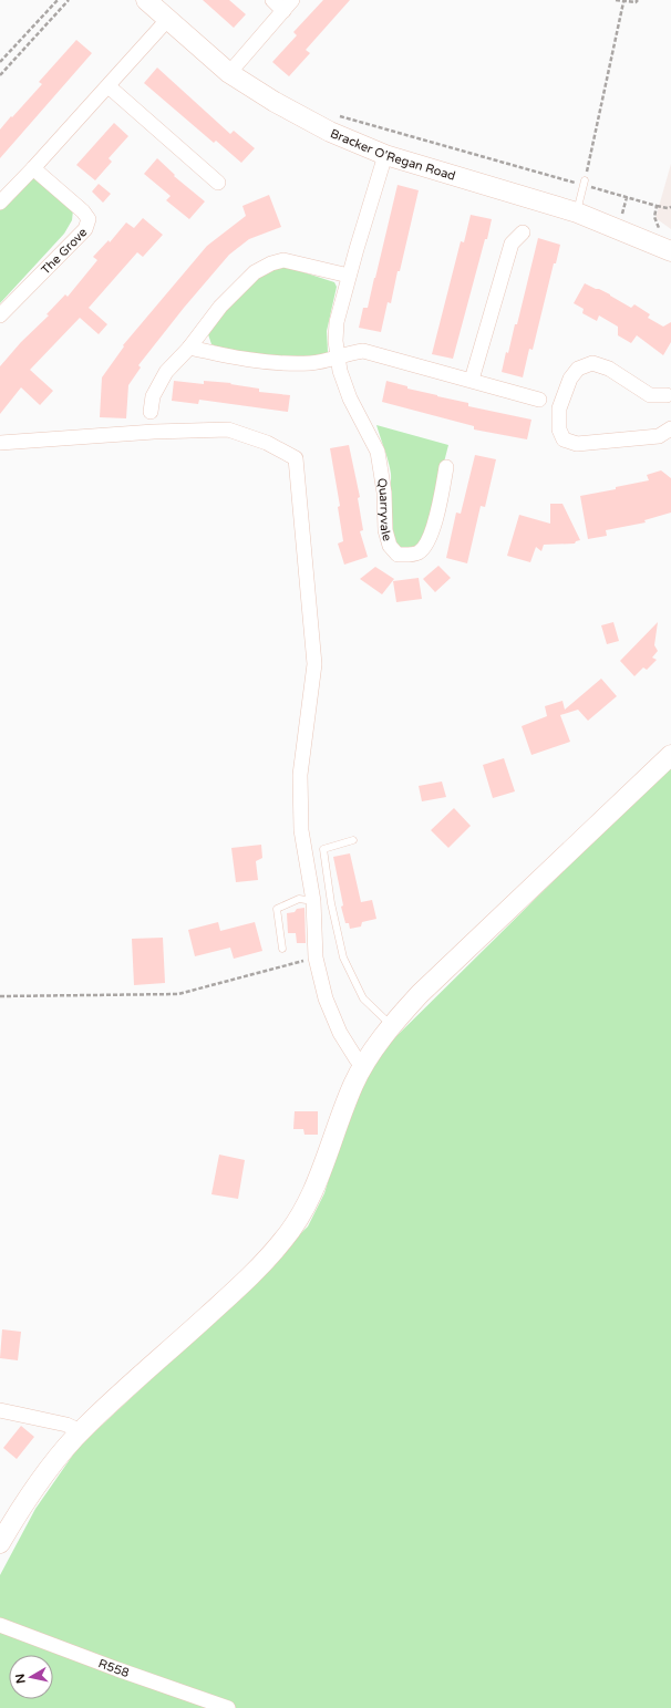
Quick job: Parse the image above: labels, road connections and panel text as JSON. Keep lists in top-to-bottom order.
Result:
{
  "streets": {
    "main road": ["Bracker O'Regan Road"],
    "street": ["The Grove", "Quarryvale", "R558"]
  },
  "crossings": [
    ["Bracker O'Regan Road", "Quarryvale"]
  ],
  "north": "left"
}
